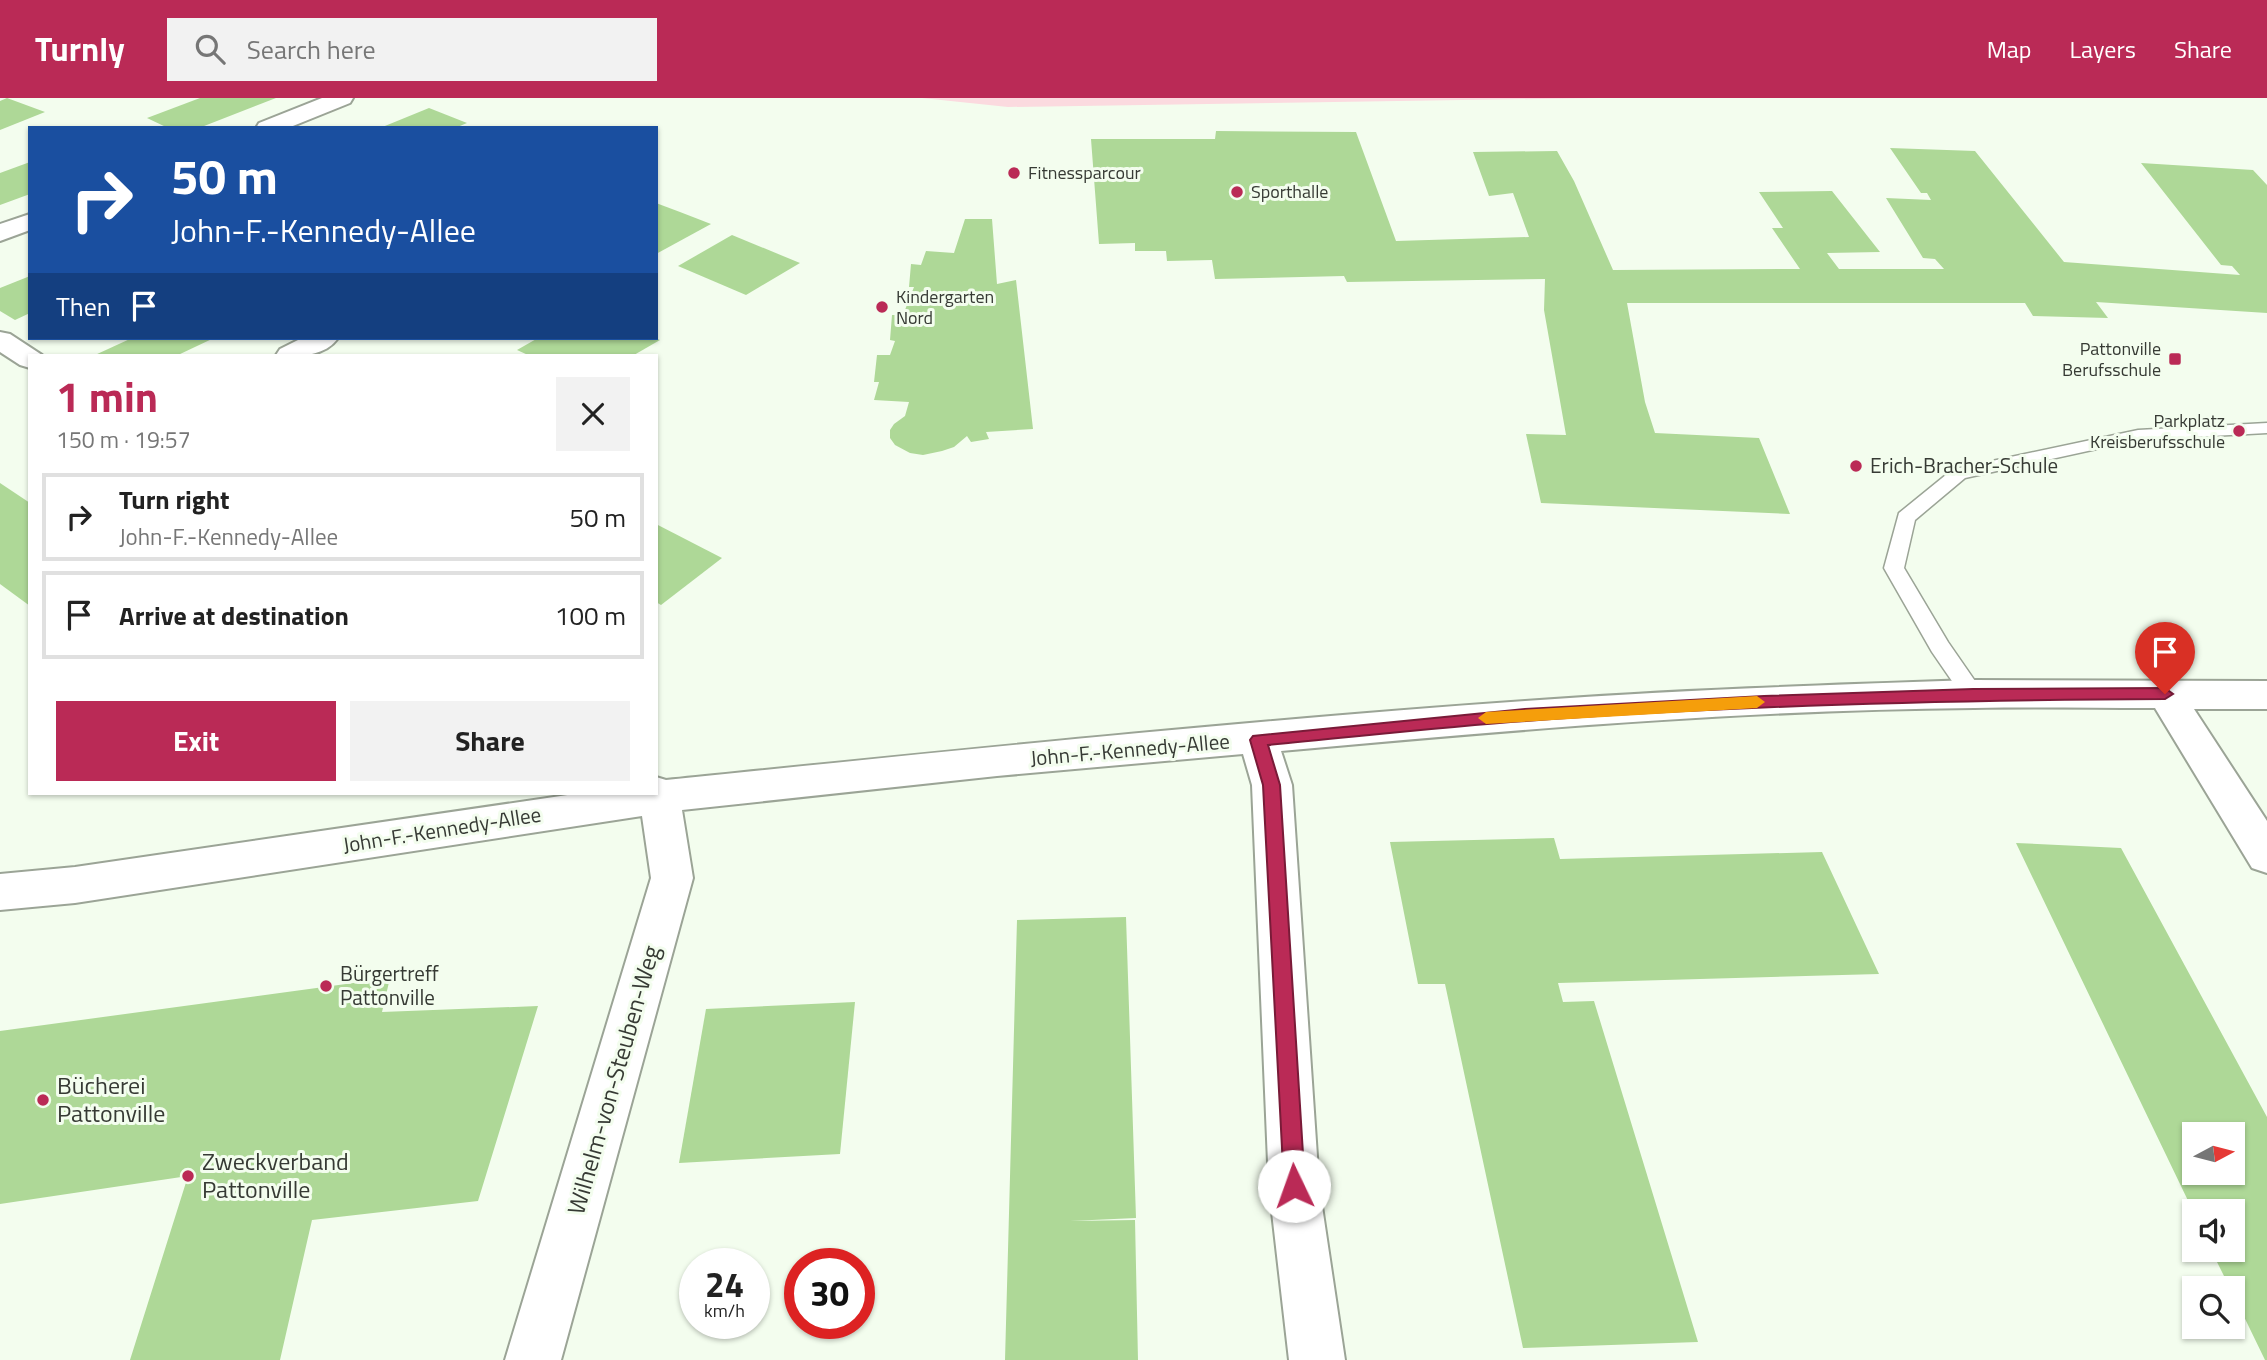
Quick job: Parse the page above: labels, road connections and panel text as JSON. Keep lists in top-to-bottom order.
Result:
{
  "streets": {
    "street": ["John-F.-Kennedy-Allee", "Wilhelm-von-Steuben-Weg"]
  },
  "crossings": [
    ["John-F.-Kennedy-Allee", "Wilhelm-von-Steuben-Weg"]
  ],
  "places": {
    "other": [
      "Fitnessparcour",
      "Sporthalle",
      "Kindergarten Nord",
      "Parkplatz Kreisberufsschule",
      "Erich-Bracher-Schule",
      "Bürgertreff Pattonville",
      "Bücherei Pattonville",
      "Zweckverband Pattonville"
    ],
    "transit": ["Pattonville Berufsschule"]
  },
  "north": "right",
  "page": {
    "header": "Turnly",
    "search": "Search here",
    "nav": ["Map", "Layers", "Share"],
    "turn": ["50 m", "John-F.-Kennedy-Allee"],
    "then": "Then",
    "heading": ["1 min", "150 m · 19:57"],
    "list": [
      {
        "name": "Turn right",
        "note": "John-F.-Kennedy-Allee",
        "value": "50 m"
      },
      {
        "name": "Arrive at destination",
        "value": "100 m"
      }
    ],
    "buttons": ["Exit", "Share"],
    "speed": "24 km/h",
    "limit": "30"
  }
}
